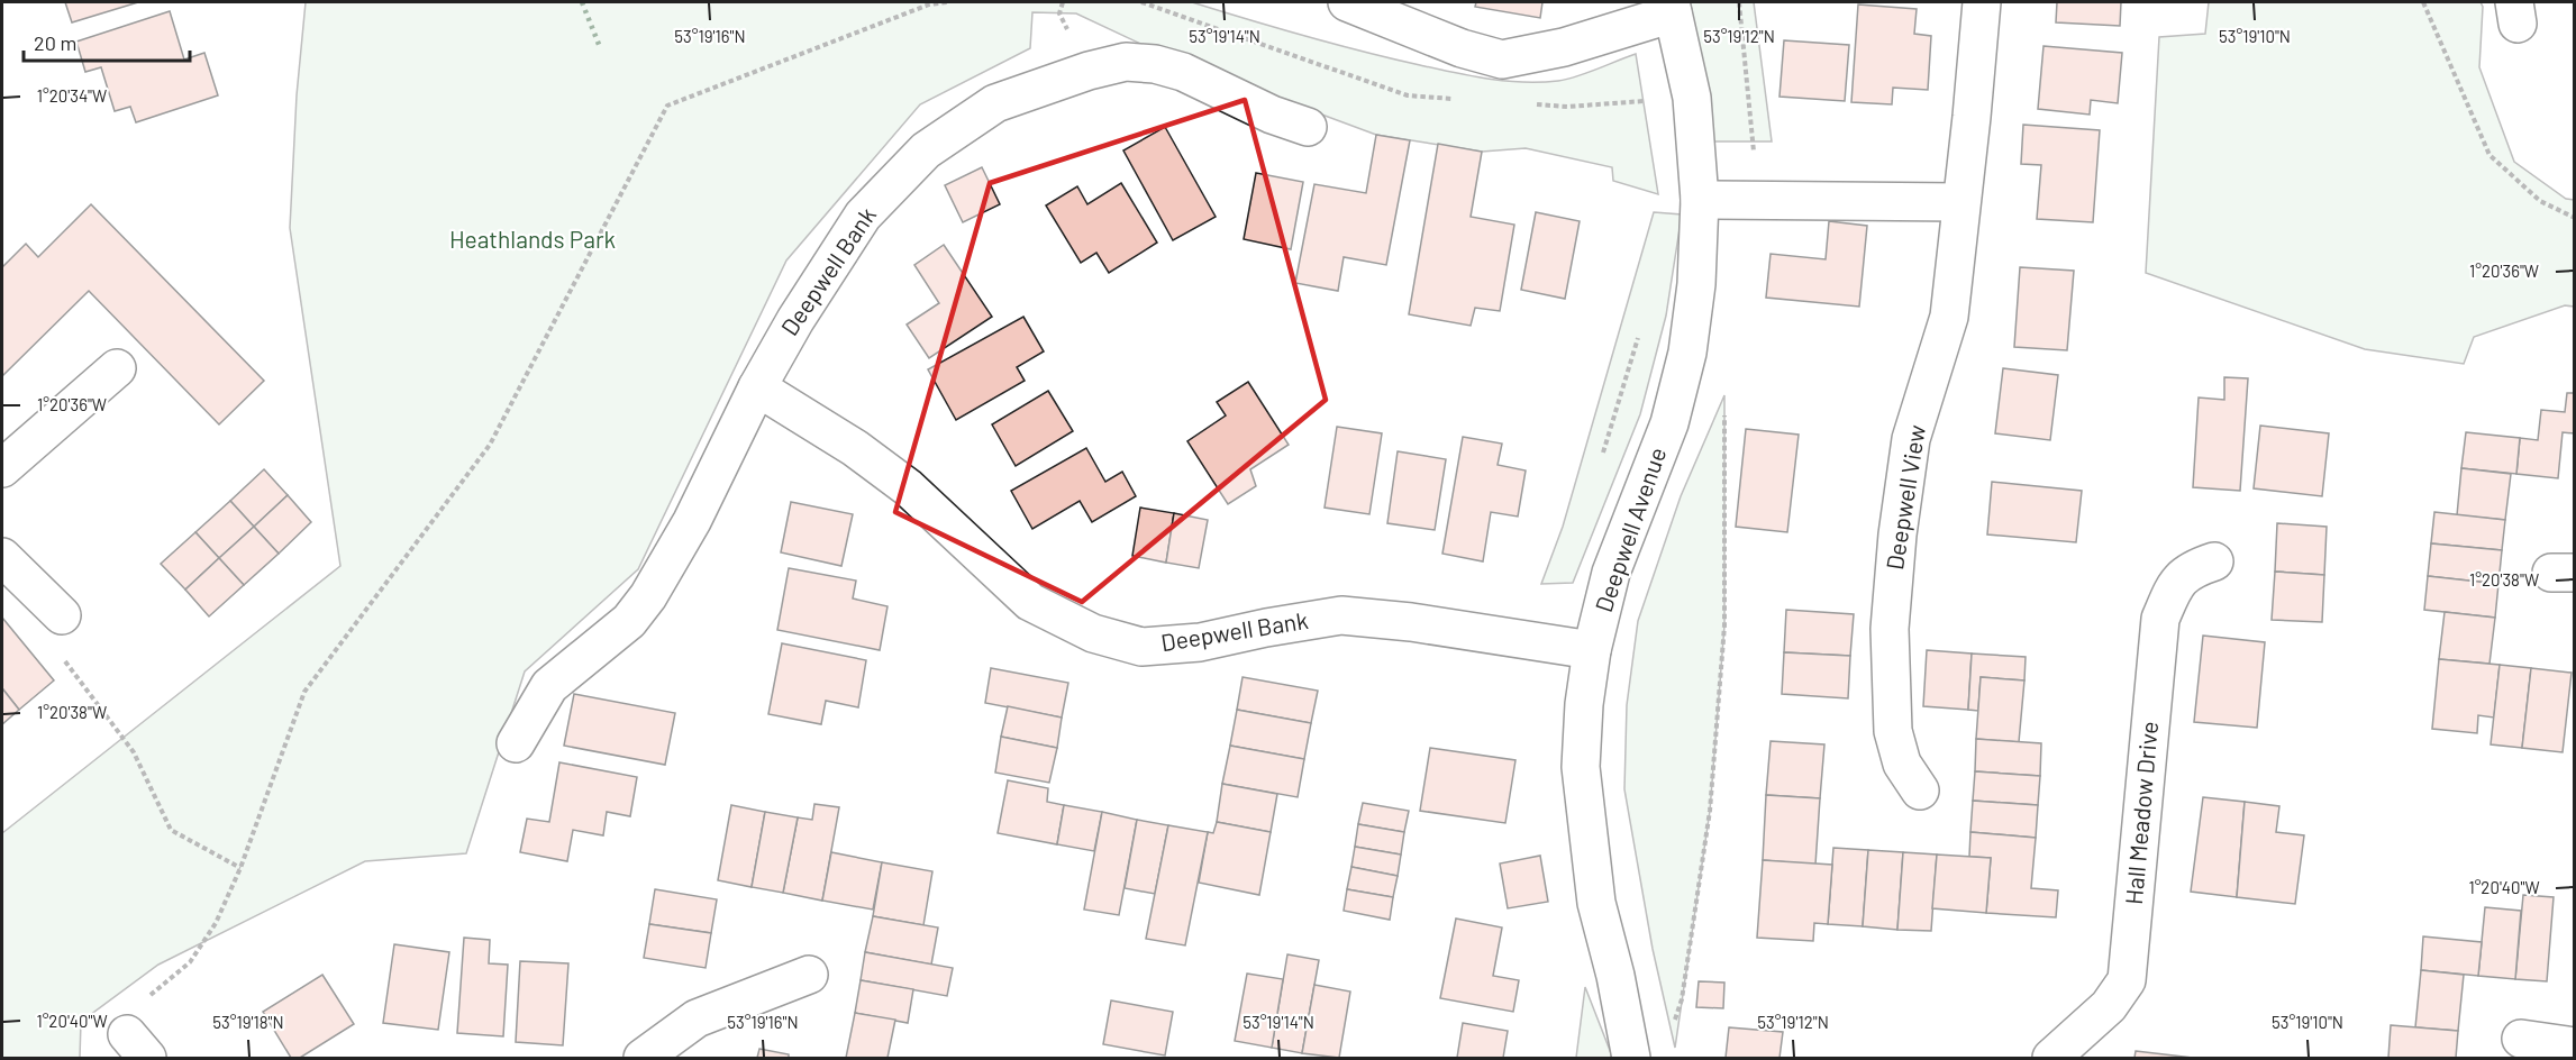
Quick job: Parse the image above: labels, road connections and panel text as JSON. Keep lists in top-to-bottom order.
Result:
{
  "streets": {
    "street": [
      "Deepwell Bank",
      "Deepwell View",
      "Deepwell Avenue",
      "Hall Meadow Drive"
    ]
  },
  "crossings": [
    ["Deepwell Bank", "Deepwell Avenue"]
  ],
  "parks": ["Heathlands Park"],
  "scale_bar": "20 m",
  "coordinates": [
    "53°19'16\"N",
    "53°19'14\"N",
    "53°19'12\"N",
    "53°19'10\"N",
    "1°20'34\"W",
    "1°20'36\"W",
    "1°20'38\"W",
    "1°20'40\"W",
    "53°19'18\"N"
  ]
}
